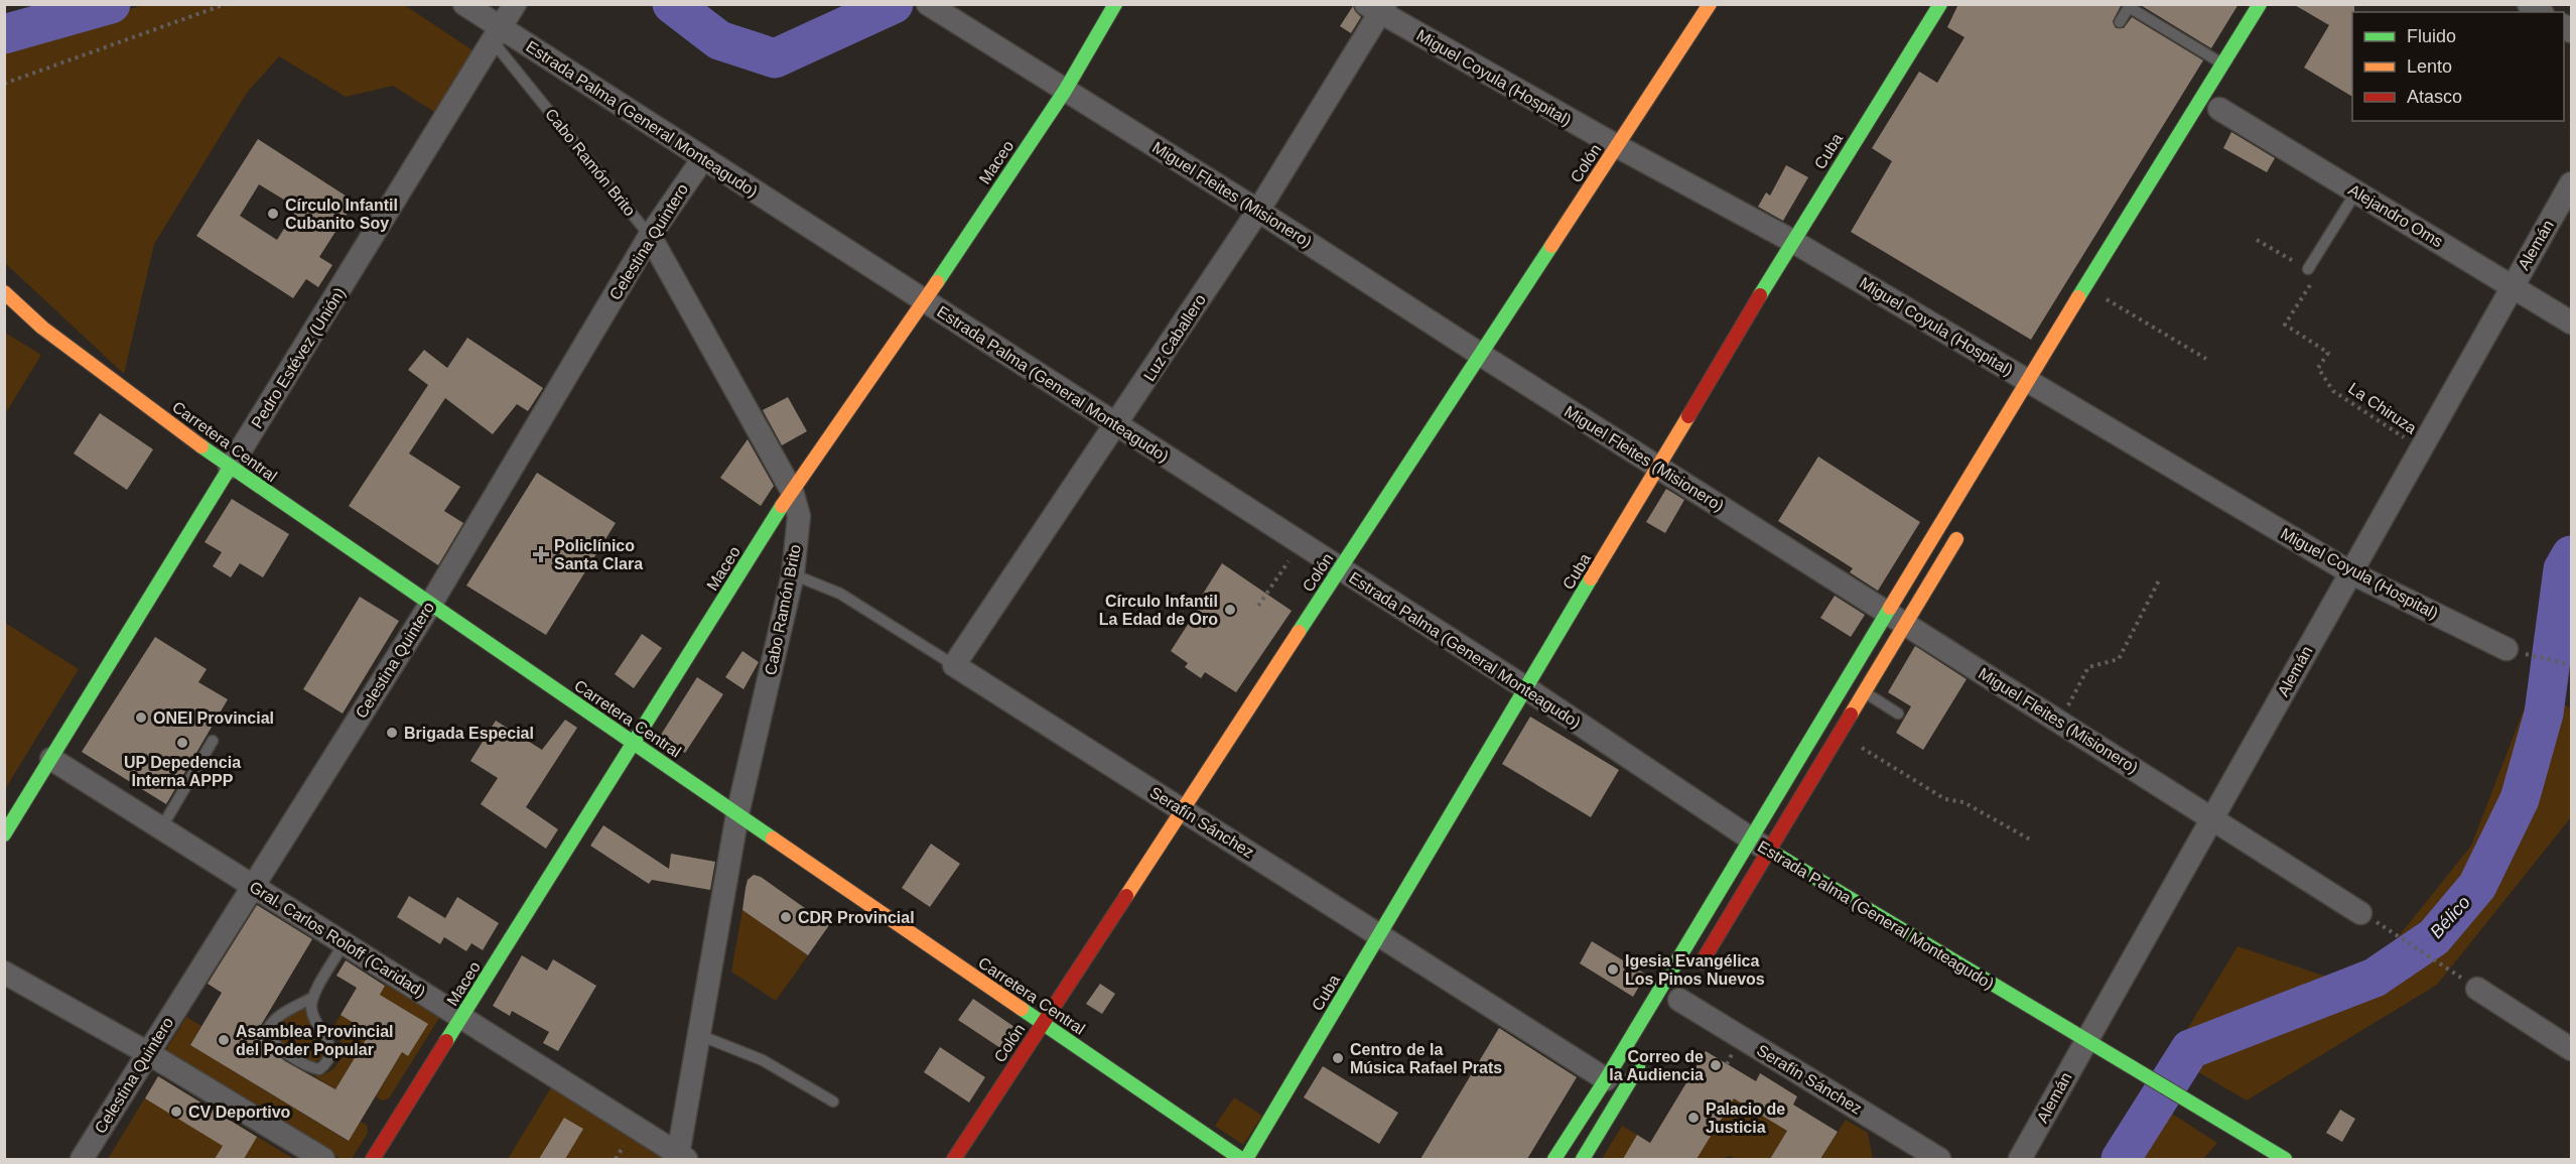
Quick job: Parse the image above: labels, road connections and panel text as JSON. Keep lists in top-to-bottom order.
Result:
{
  "streets": {
    "main road": [
      "Estrada Palma (General Monteagudo)",
      "Cuba",
      "Maceo",
      "Colón",
      "Pedro Estévez (Unión)",
      "Carretera Central"
    ],
    "street": [
      "Miguel Coyula (Hospital)",
      "Cabo Ramón Brito",
      "Miguel Fleites (Misionero)",
      "Alejandro Oms",
      "Celestina Quintero",
      "Alemán",
      "Luz Caballero",
      "Serafín Sánchez",
      "Gral. Carlos Roloff (Caridad)"
    ],
    "path": ["La Chiruza"]
  },
  "crossings": [
    ["Miguel Coyula (Hospital)", "Cuba"],
    ["Miguel Coyula (Hospital)", "Colón"],
    ["Miguel Coyula (Hospital)", "Alemán"],
    ["Miguel Coyula (Hospital)", "Luz Caballero"],
    ["Estrada Palma (General Monteagudo)", "Cuba"],
    ["Estrada Palma (General Monteagudo)", "Cabo Ramón Brito"],
    ["Estrada Palma (General Monteagudo)", "Maceo"],
    ["Estrada Palma (General Monteagudo)", "Colón"],
    ["Estrada Palma (General Monteagudo)", "Celestina Quintero"],
    ["Estrada Palma (General Monteagudo)", "Alemán"],
    ["Estrada Palma (General Monteagudo)", "Luz Caballero"],
    ["Estrada Palma (General Monteagudo)", "Pedro Estévez (Unión)"],
    ["Cuba", "Miguel Fleites (Misionero)"],
    ["Cuba", "Serafín Sánchez"],
    ["Cabo Ramón Brito", "Maceo"],
    ["Cabo Ramón Brito", "Celestina Quintero"],
    ["Cabo Ramón Brito", "Pedro Estévez (Unión)"],
    ["Cabo Ramón Brito", "Carretera Central"],
    ["Cabo Ramón Brito", "Serafín Sánchez"],
    ["Cabo Ramón Brito", "Gral. Carlos Roloff (Caridad)"],
    ["Maceo", "Miguel Fleites (Misionero)"],
    ["Maceo", "Carretera Central"],
    ["Maceo", "Gral. Carlos Roloff (Caridad)"],
    ["Colón", "Miguel Fleites (Misionero)"],
    ["Colón", "Carretera Central"],
    ["Colón", "Serafín Sánchez"],
    ["Miguel Fleites (Misionero)", "Alemán"],
    ["Miguel Fleites (Misionero)", "Luz Caballero"],
    ["Alejandro Oms", "Alemán"],
    ["Celestina Quintero", "Carretera Central"],
    ["Celestina Quintero", "Gral. Carlos Roloff (Caridad)"],
    ["Alemán", "La Chiruza"],
    ["Luz Caballero", "Serafín Sánchez"],
    ["Pedro Estévez (Unión)", "Carretera Central"],
    ["Pedro Estévez (Unión)", "Gral. Carlos Roloff (Caridad)"]
  ],
  "water": ["Bélico"],
  "places": {
    "other": [
      "Círculo Infantil Cubanito Soy",
      "Círculo Infantil La Edad de Oro",
      "ONEI Provincial",
      "Brigada Especial",
      "UP Depedencia Interna APPP",
      "CDR Provincial",
      "Igesia Evangélica Los Pinos Nuevos",
      "Asamblea Provincial del Poder Popular",
      "Centro de la Música Rafael Prats",
      "Correo de la Audiencia",
      "CV Deportivo",
      "Palacio de Justicia"
    ],
    "health": ["Policlínico Santa Clara"]
  },
  "legend": ["Fluido", "Lento", "Atasco"]
}
